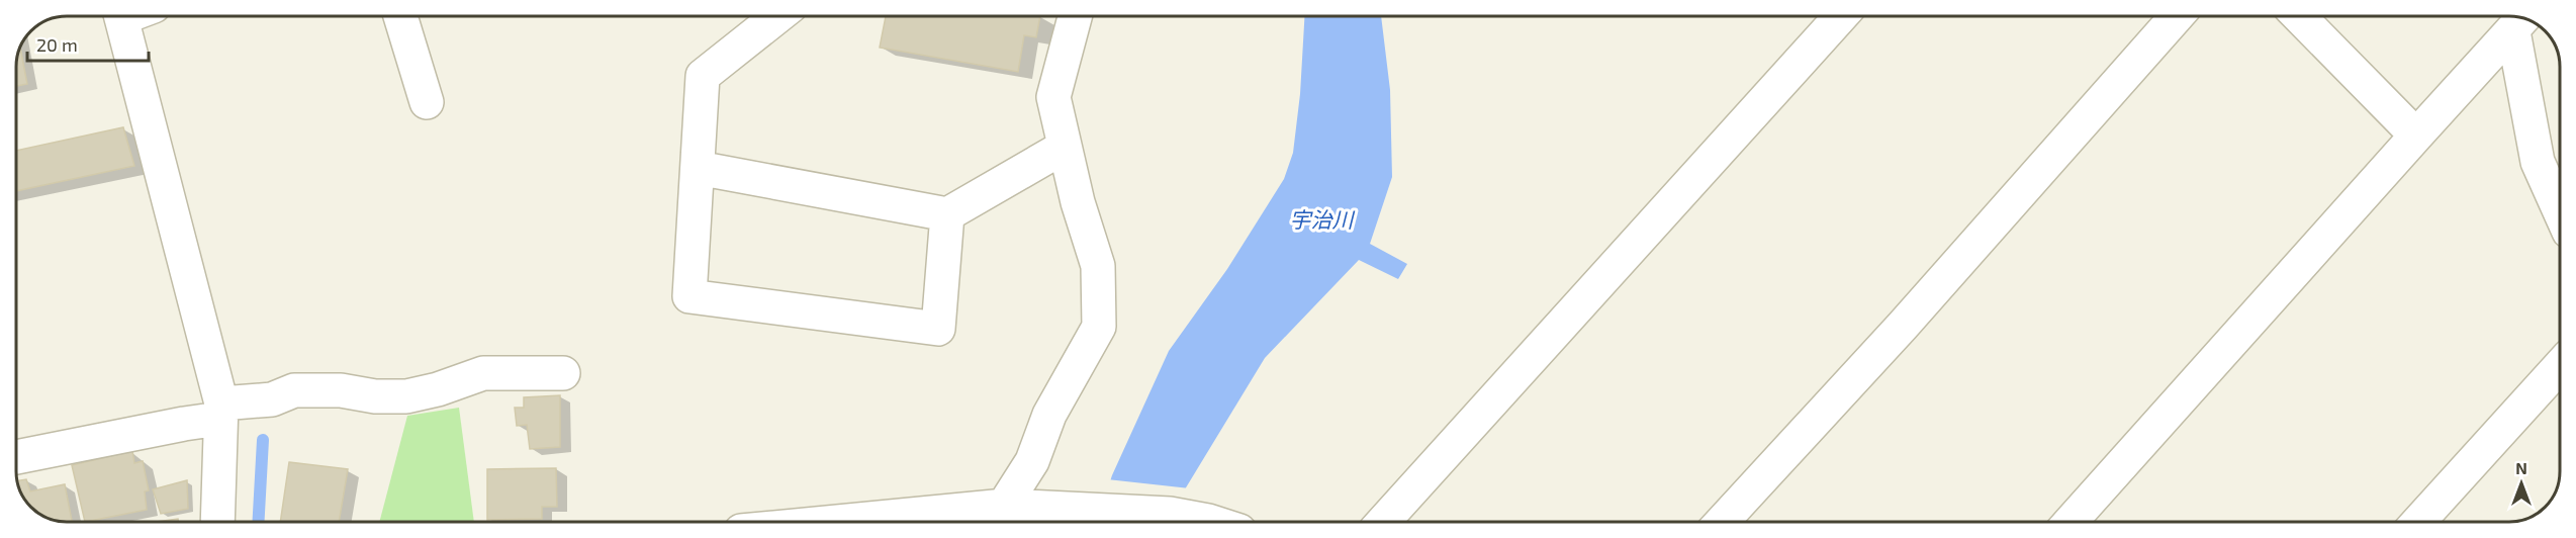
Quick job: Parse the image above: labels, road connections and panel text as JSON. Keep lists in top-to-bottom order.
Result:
{
  "water": ["宇治川"],
  "scale_bar": "20 m",
  "north": "top"
}
